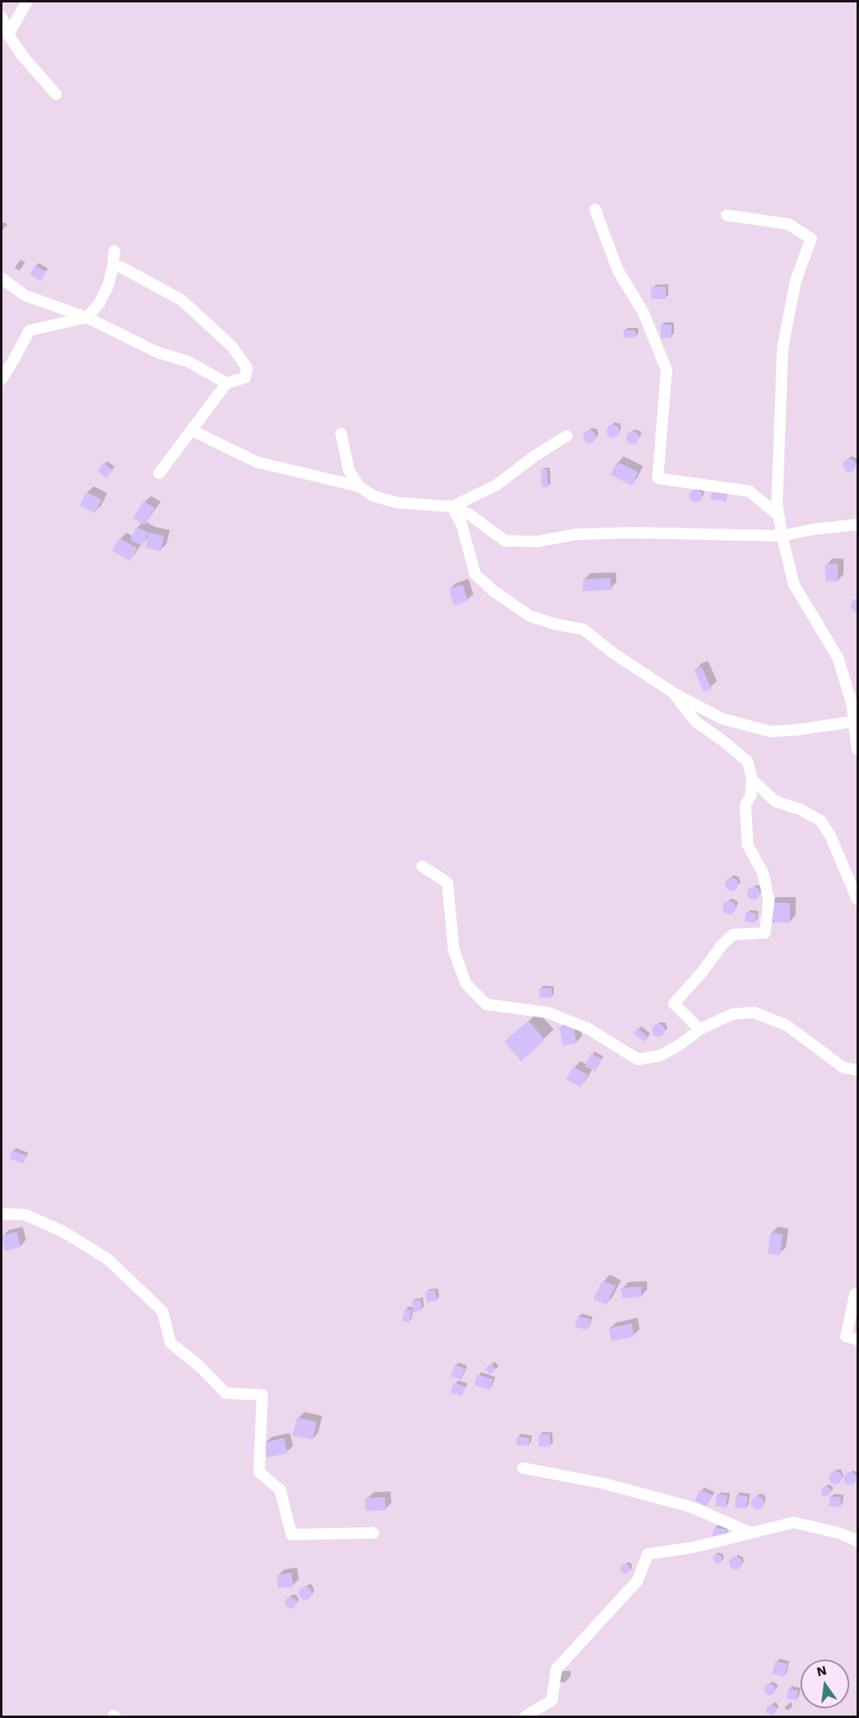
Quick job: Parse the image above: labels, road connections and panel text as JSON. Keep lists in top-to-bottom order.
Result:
{
  "north": "top"
}
